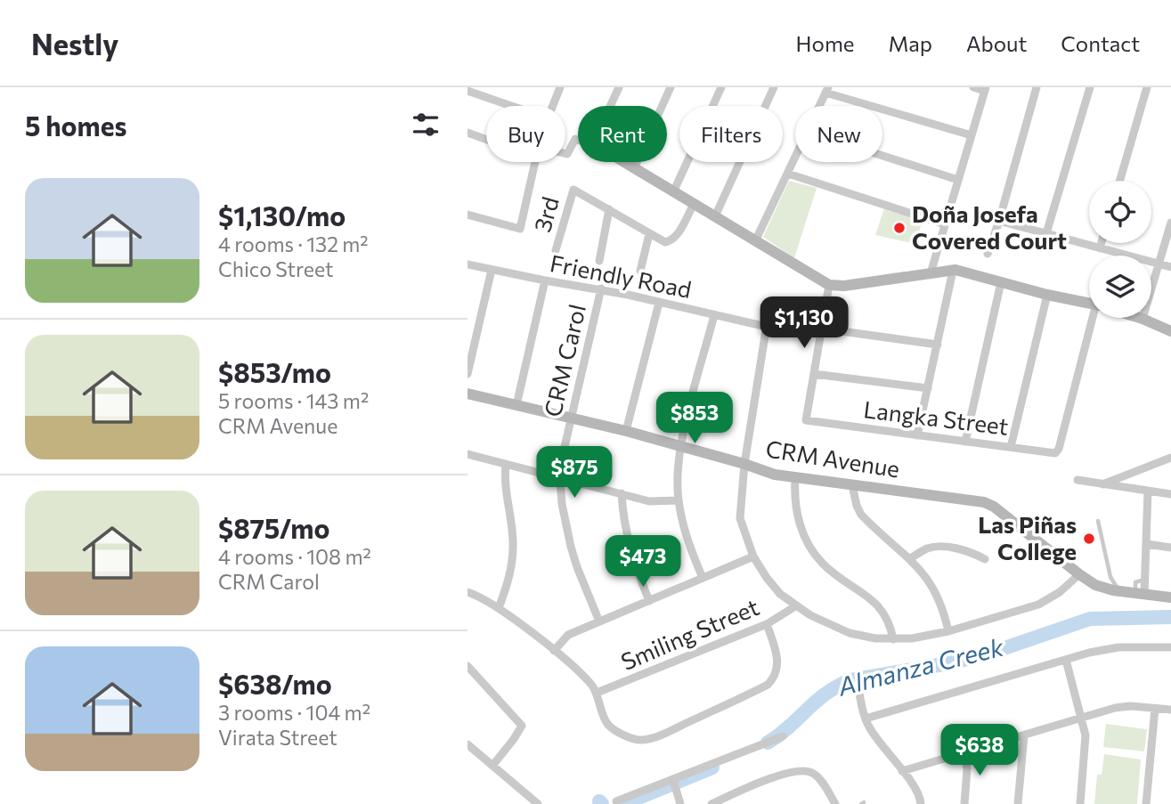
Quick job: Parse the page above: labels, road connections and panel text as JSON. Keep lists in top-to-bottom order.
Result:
{
  "streets": {
    "street": [
      "3rd",
      "Friendly Road",
      "CRM Carol",
      "Langka Street",
      "CRM Avenue",
      "Smiling Street"
    ]
  },
  "crossings": [
    ["Friendly Road", "CRM Carol"],
    ["CRM Carol", "CRM Avenue"]
  ],
  "water": ["Almanza Creek"],
  "places": ["Doña Josefa Covered Court", "Las Piñas College"],
  "page": {
    "header": "Nestly",
    "nav": [
      "Home",
      "Map",
      "About",
      "Contact"
    ],
    "heading": "5 homes",
    "chip": [
      "Buy",
      "Rent",
      "Filters",
      "New"
    ],
    "list": [
      {
        "name": "$1,130/mo",
        "note": "4 rooms · 132 m² · Chico Street"
      },
      {
        "name": "$853/mo",
        "note": "5 rooms · 143 m² · CRM Avenue"
      },
      {
        "name": "$875/mo",
        "note": "4 rooms · 108 m² · CRM Carol"
      },
      {
        "name": "$638/mo",
        "note": "3 rooms · 104 m² · Virata Street"
      }
    ],
    "price": [
      "$1,130",
      "$853",
      "$875",
      "$473",
      "$638"
    ]
  }
}
